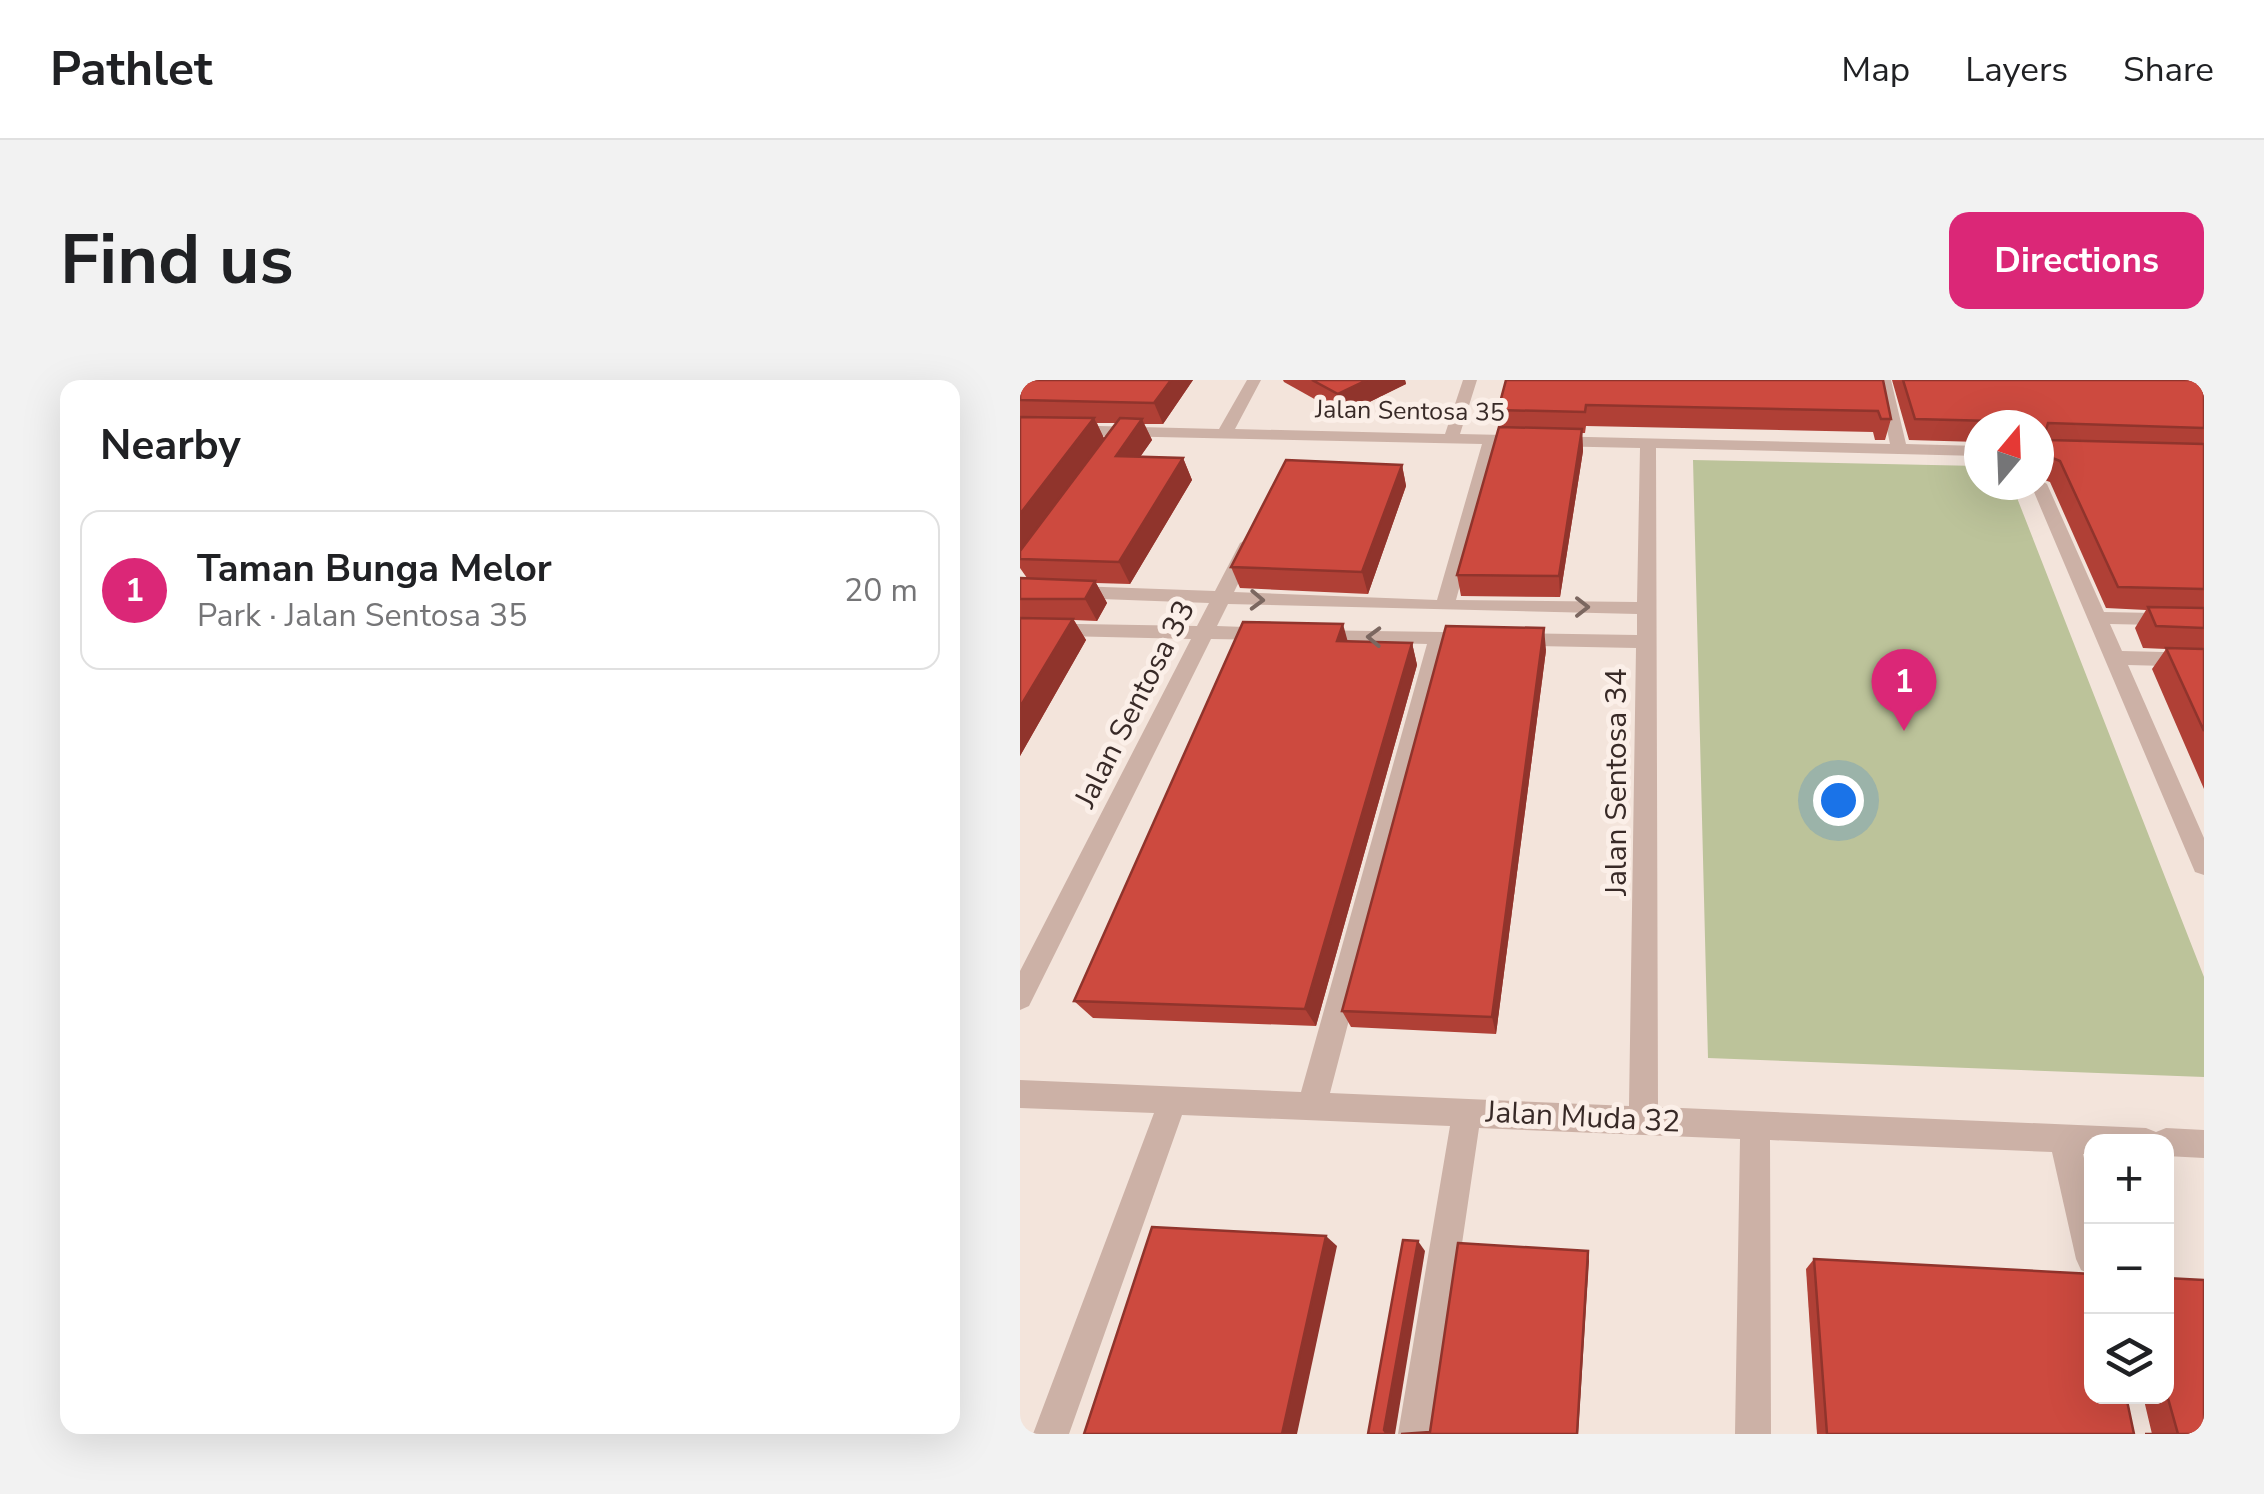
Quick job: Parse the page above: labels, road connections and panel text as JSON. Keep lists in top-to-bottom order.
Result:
{
  "streets": {
    "street": [
      "Jalan Sentosa 35",
      "Jalan Sentosa 33",
      "Jalan Sentosa 34",
      "Jalan Muda 32"
    ]
  },
  "crossings": [
    ["Jalan Sentosa 35", "Jalan Sentosa 34"],
    ["Jalan Sentosa 34", "Jalan Muda 32"]
  ],
  "north": "top",
  "page": {
    "header": "Pathlet",
    "nav": ["Map", "Layers", "Share"],
    "title": "Find us",
    "buttons": "Directions",
    "heading": "Nearby",
    "list": [
      {
        "mark": "1",
        "name": "Taman Bunga Melor",
        "note": "Park · Jalan Sentosa 35",
        "value": "20 m"
      }
    ],
    "pins": "1",
    "map_buttons": ["+", "−"]
  }
}
